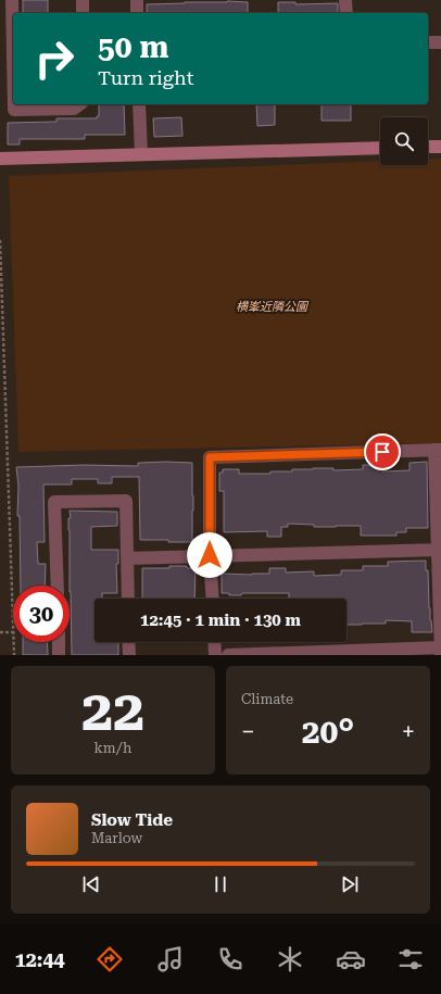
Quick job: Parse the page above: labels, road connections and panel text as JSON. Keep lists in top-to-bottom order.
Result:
{
  "parks": ["横峯近隣公園"],
  "page": {
    "turn": ["50 m", "Turn right"],
    "limit": "30",
    "trip": "12:45 · 1 min · 130 m",
    "tile": [
      ["22", "km/h"],
      "Climate"
    ],
    "heat": ["−", "20°", "+"],
    "song": ["Slow Tide", "Marlow"],
    "tabs": "12:44"
  }
}
